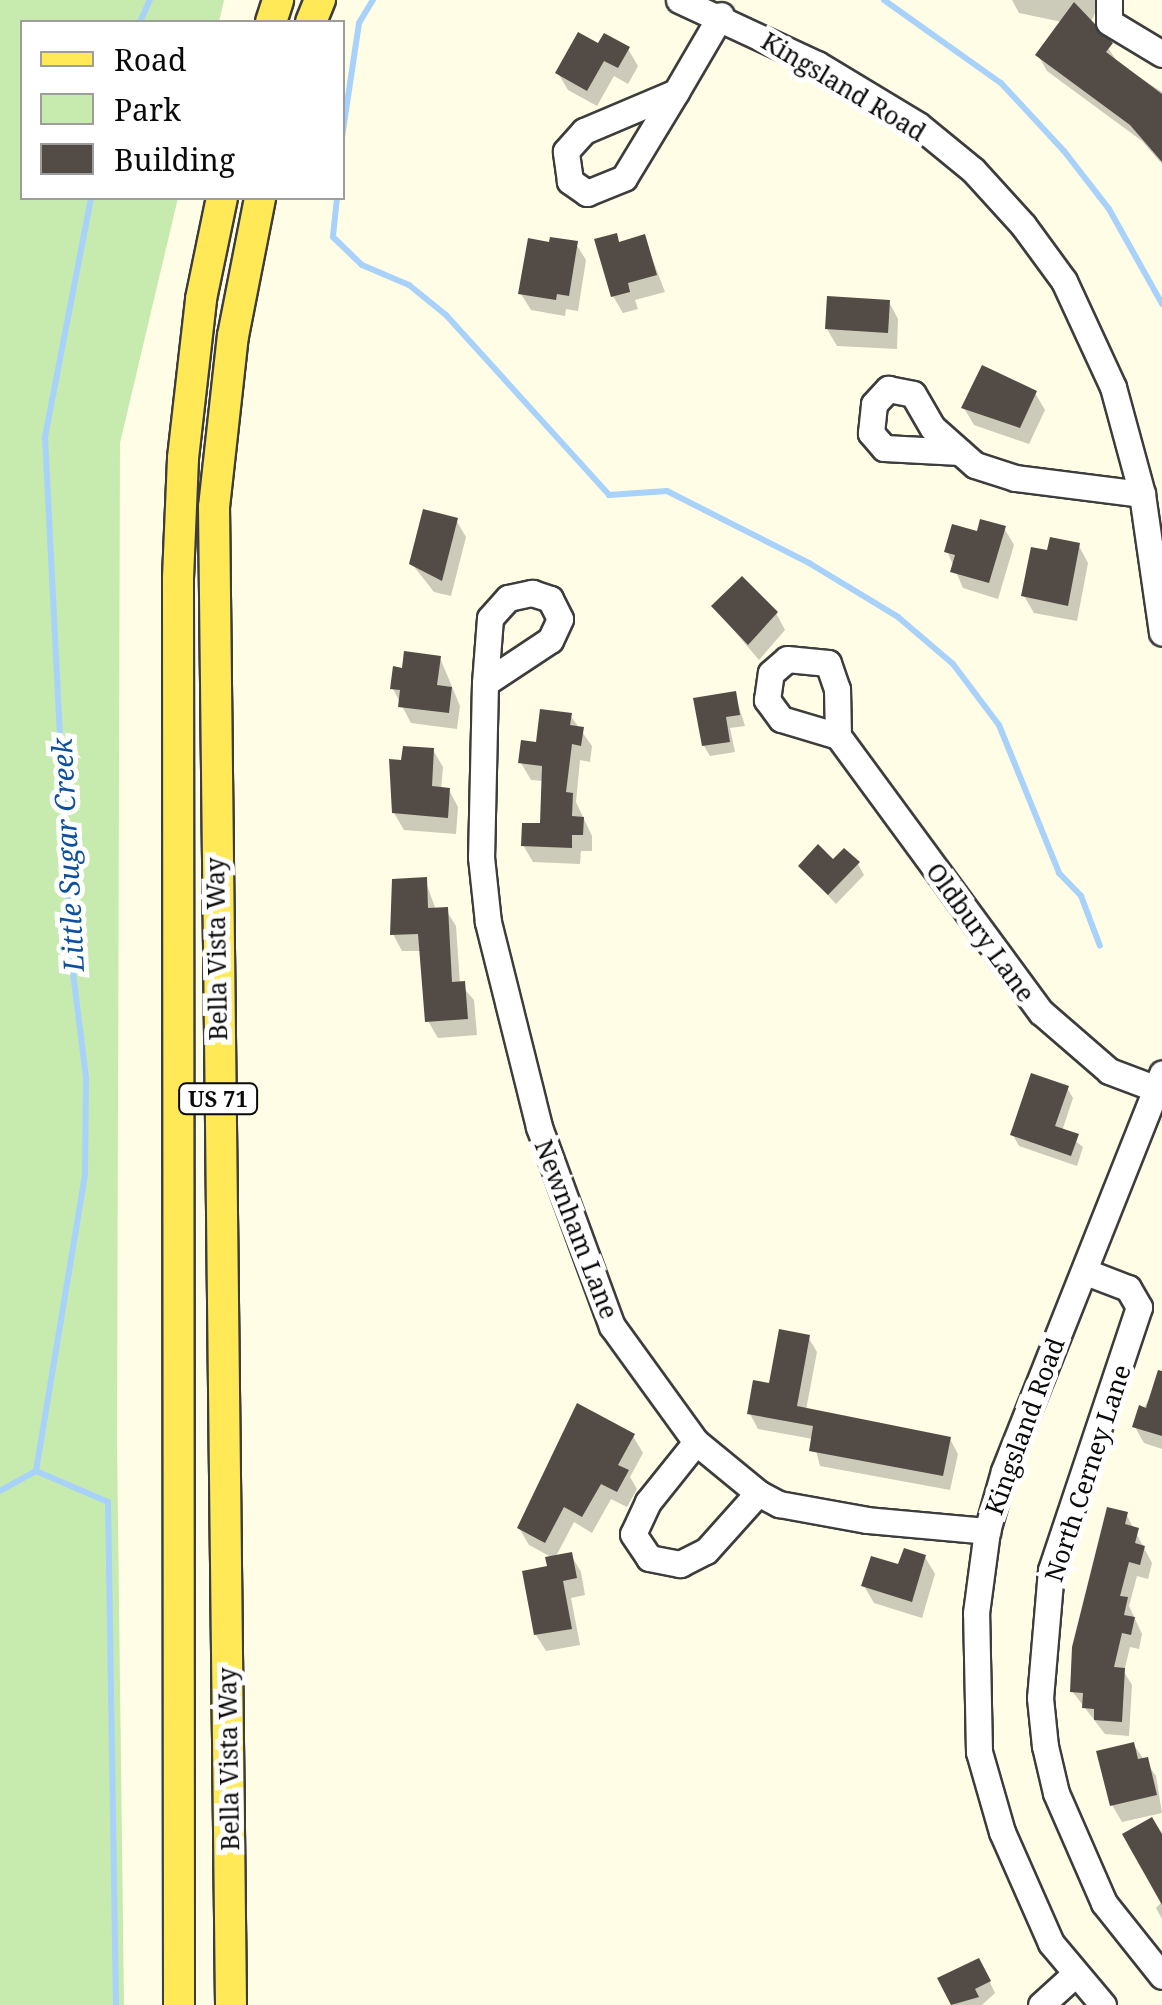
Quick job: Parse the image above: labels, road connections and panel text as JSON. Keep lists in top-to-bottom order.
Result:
{
  "streets": {
    "main road": ["Bella Vista Way", "US 71"],
    "street": [
      "Kingsland Road",
      "Oldbury Lane",
      "Newnham Lane",
      "North Cerney Lane"
    ]
  },
  "crossings": [
    ["Kingsland Road", "Oldbury Lane"],
    ["Kingsland Road", "Newnham Lane"],
    ["Kingsland Road", "North Cerney Lane"]
  ],
  "water": ["Little Sugar Creek"],
  "legend": ["Road", "Park", "Building"]
}
